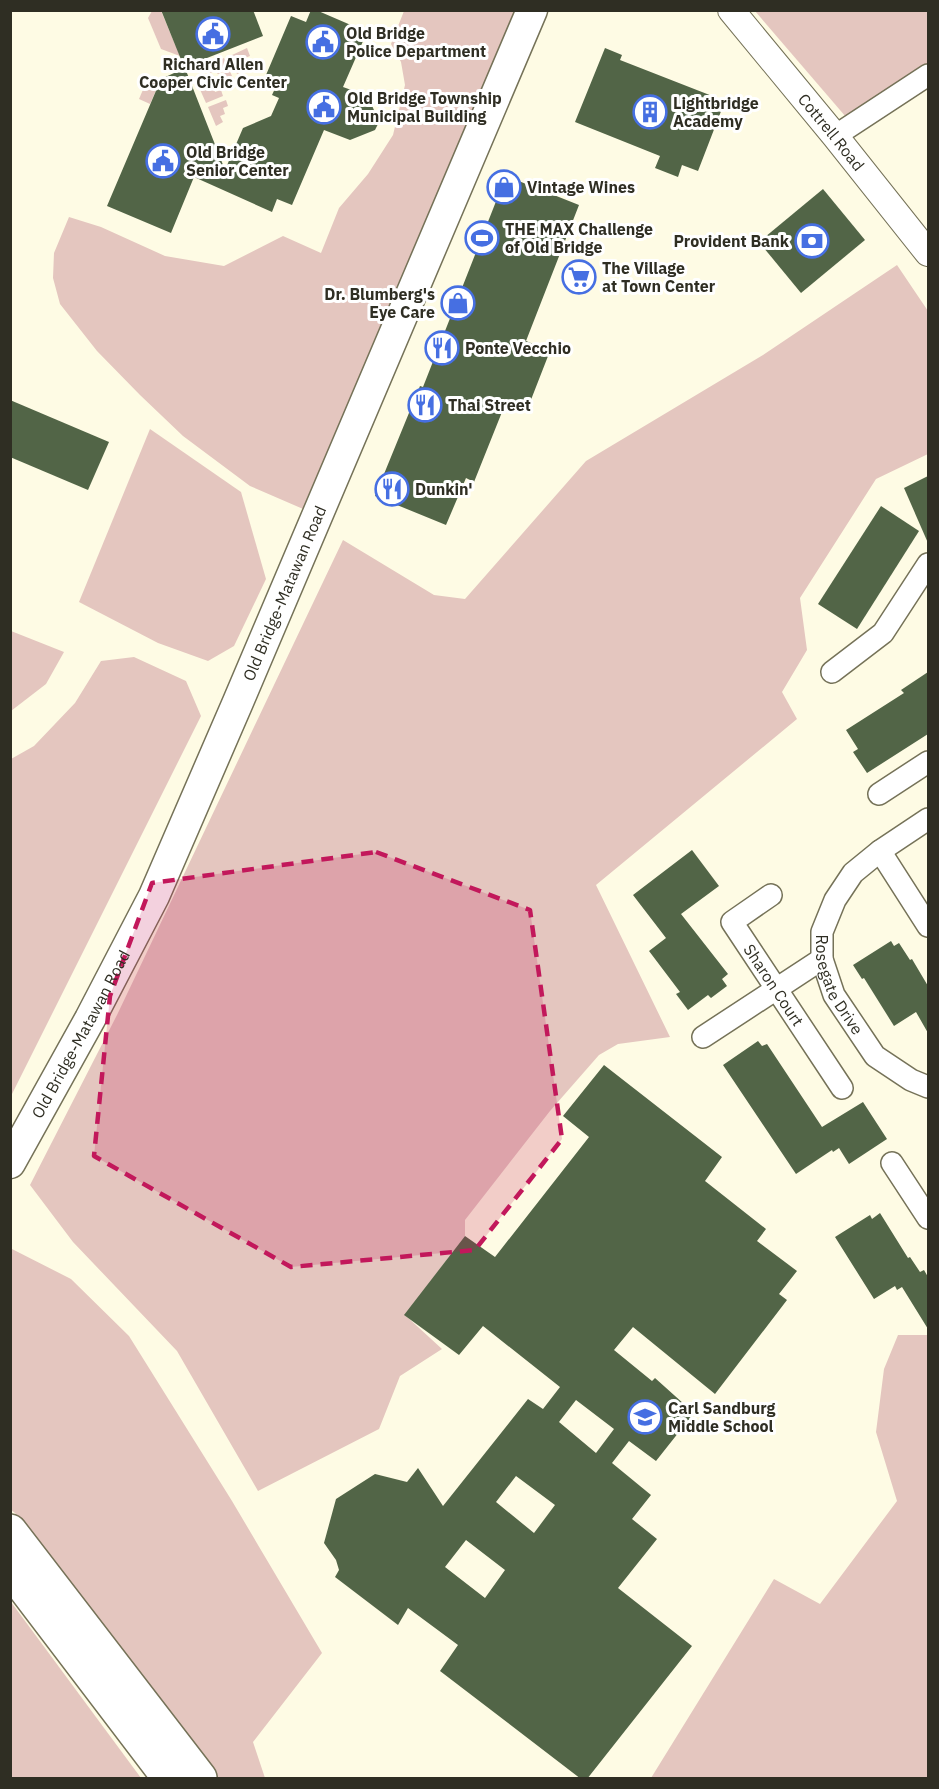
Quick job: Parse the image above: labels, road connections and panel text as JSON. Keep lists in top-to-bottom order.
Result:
{
  "streets": {
    "main road": ["Old Bridge-Matawan Road"],
    "street": ["Cottrell Road", "Rosegate Drive", "Sharon Court"]
  },
  "places": {
    "public building": [
      "Richard Allen Cooper Civic Center",
      "Old Bridge Police Department",
      "Old Bridge Township Municipal Building",
      "Old Bridge Senior Center"
    ],
    "building": ["Lightbridge Academy"],
    "shop": ["Vintage Wines", "Dr. Blumberg's Eye Care"],
    "sports": ["THE MAX Challenge of Old Bridge"],
    "bank": ["Provident Bank"],
    "supermarket": ["The Village at Town Center"],
    "restaurant": ["Ponte Vecchio", "Thai Street", "Dunkin'"],
    "school or university": ["Carl Sandburg Middle School"]
  }
}
